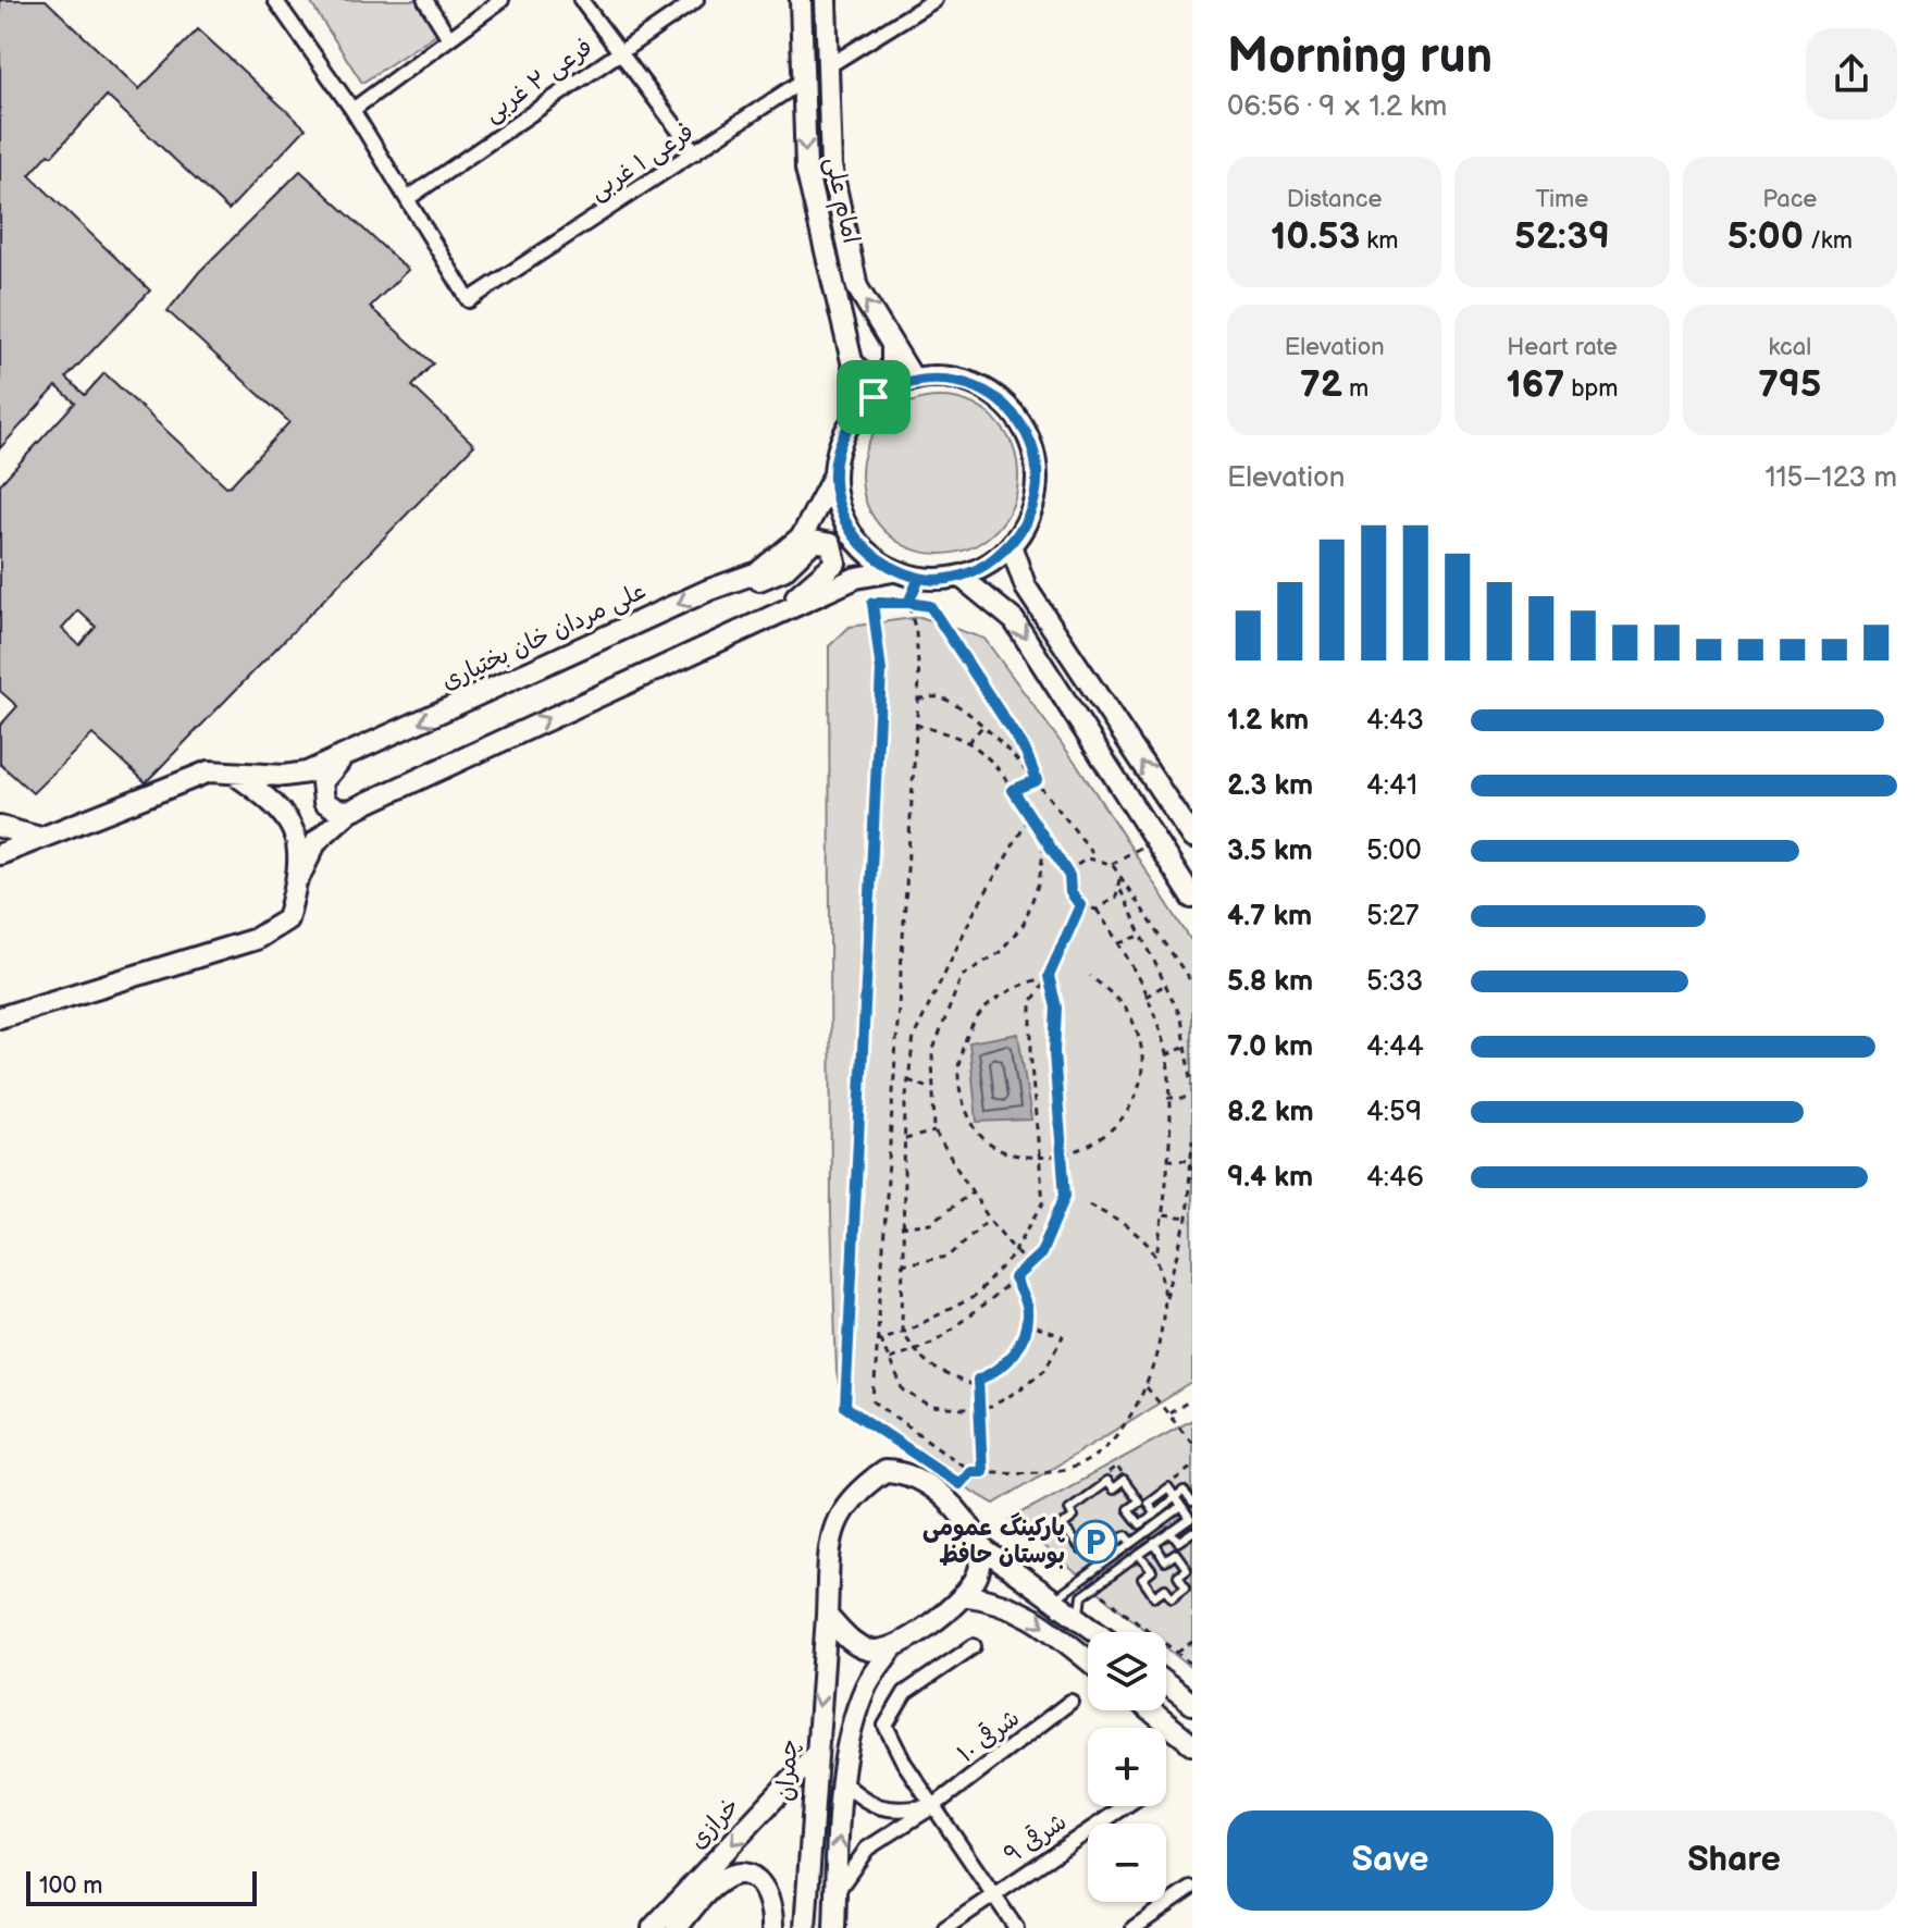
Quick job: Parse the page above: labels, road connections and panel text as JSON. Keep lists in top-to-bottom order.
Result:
{
  "streets": {
    "main road": [
      "امام علی",
      "علی مردان خان بختیاری",
      "چمران",
      "خرازی"
    ],
    "street": [
      "فرعی ۲ غربی",
      "فرعی ۱ غربی",
      "۱۰ شرقی",
      "۹ شرقی"
    ]
  },
  "crossings": [
    ["فرعی ۲ غربی", "فرعی ۱ غربی"],
    ["فرعی ۱ غربی", "امام علی"],
    ["امام علی", "علی مردان خان بختیاری"],
    ["چمران", "خرازی"]
  ],
  "one_way": ["خرازی"],
  "places": {
    "parking": ["پارکینگ عمومی بوستان حافظ"]
  },
  "scale_bar": "100 m",
  "page": {
    "heading": ["Morning run", "06:56 · 9 × 1.2 km"],
    "stats": [
      ["Distance", "10.53 km"],
      ["Time", "52:39"],
      ["Pace", "5:00 /km"],
      ["Elevation", "72 m"],
      ["Heart rate", "167 bpm"],
      ["kcal", "795"]
    ],
    "chart": ["Elevation", "115–123 m"],
    "list": [
      {
        "name": "1.2 km",
        "note": "4:43"
      },
      {
        "name": "2.3 km",
        "note": "4:41"
      },
      {
        "name": "3.5 km",
        "note": "5:00"
      },
      {
        "name": "4.7 km",
        "note": "5:27"
      },
      {
        "name": "5.8 km",
        "note": "5:33"
      },
      {
        "name": "7.0 km",
        "note": "4:44"
      },
      {
        "name": "8.2 km",
        "note": "4:59"
      },
      {
        "name": "9.4 km",
        "note": "4:46"
      }
    ],
    "map_buttons": ["+", "−"],
    "buttons": ["Save", "Share"],
    "scale": "100 m"
  }
}
